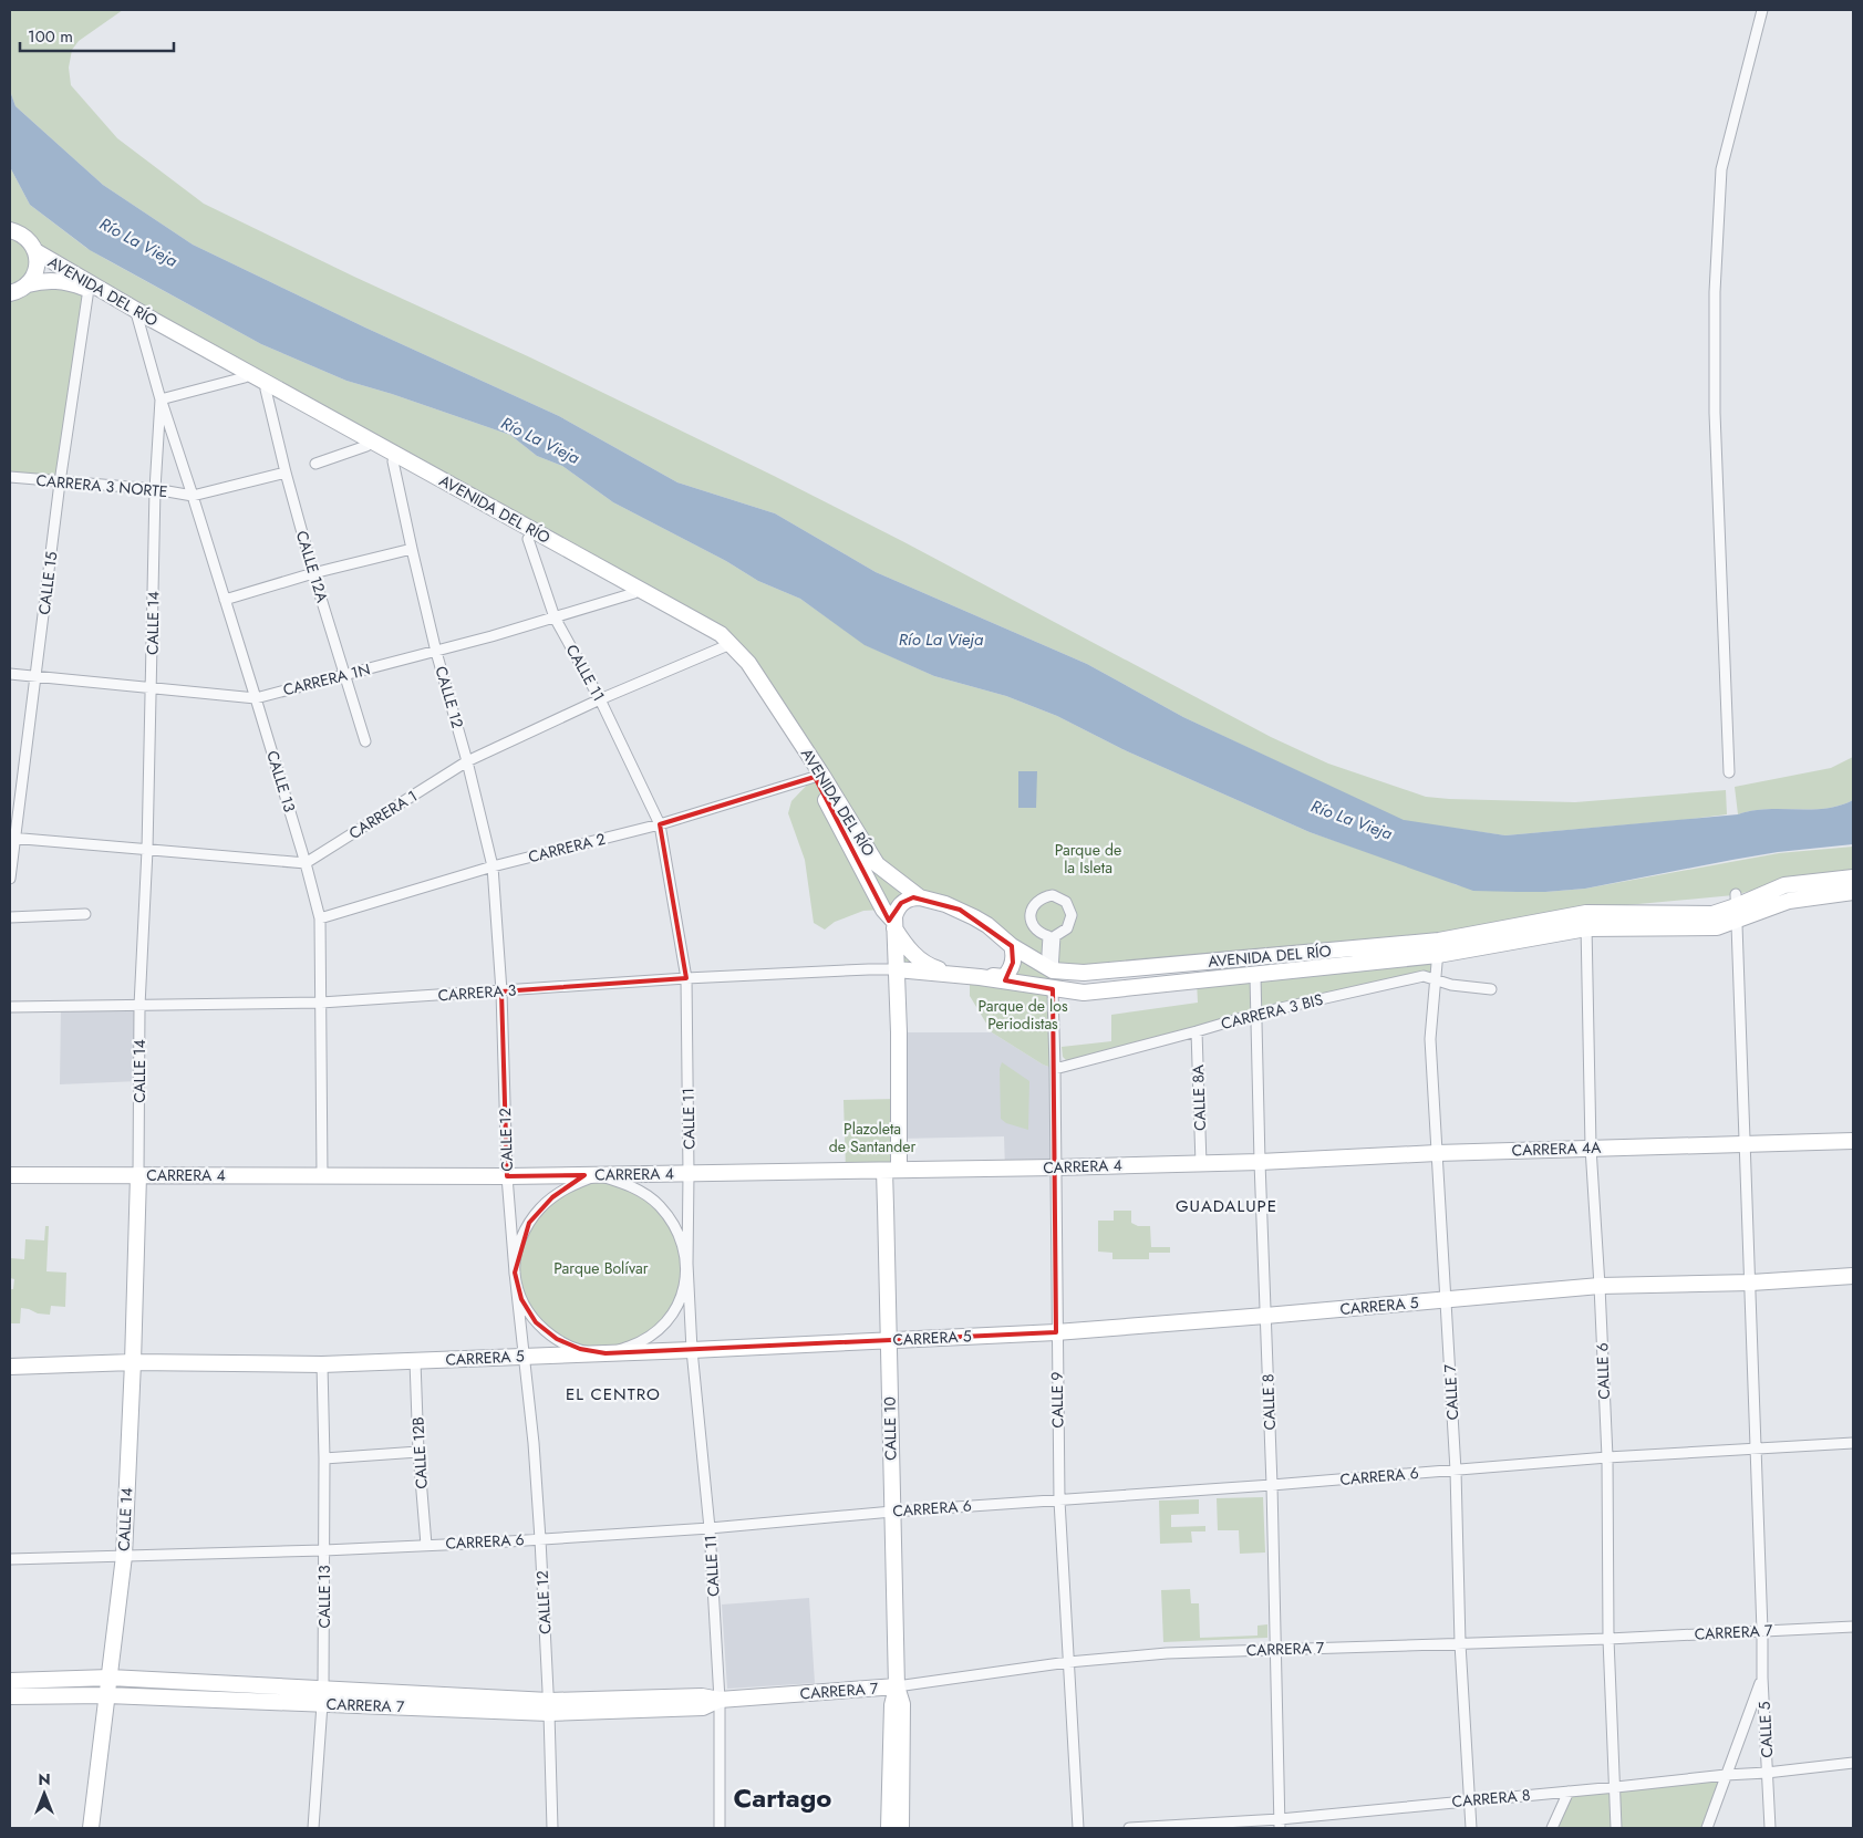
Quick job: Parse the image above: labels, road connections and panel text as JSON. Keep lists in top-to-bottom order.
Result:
{
  "streets": {
    "main road": [
      "AVENIDA DEL RÍO",
      "CALLE 14",
      "CARRERA 3",
      "CARRERA 4A",
      "CARRERA 4",
      "CARRERA 5",
      "CALLE 9",
      "CALLE 10",
      "CARRERA 7"
    ],
    "street": [
      "CARRERA 3 NORTE",
      "CALLE 12A",
      "CALLE 15",
      "CALLE 11",
      "CARRERA 1N",
      "CALLE 12",
      "CALLE 13",
      "CARRERA 1",
      "CARRERA 2",
      "CARRERA 3 BIS",
      "CALLE 8A",
      "CALLE 6",
      "CALLE 7",
      "CALLE 8",
      "CALLE 12B",
      "CARRERA 6",
      "CALLE 5",
      "CARRERA 8"
    ]
  },
  "crossings": [
    ["AVENIDA DEL RÍO", "CALLE 12A"],
    ["AVENIDA DEL RÍO", "CALLE 15"],
    ["AVENIDA DEL RÍO", "CALLE 14"],
    ["AVENIDA DEL RÍO", "CALLE 11"],
    ["AVENIDA DEL RÍO", "CARRERA 1N"],
    ["AVENIDA DEL RÍO", "CALLE 12"],
    ["AVENIDA DEL RÍO", "CARRERA 1"],
    ["AVENIDA DEL RÍO", "CARRERA 2"],
    ["AVENIDA DEL RÍO", "CARRERA 3"],
    ["AVENIDA DEL RÍO", "CALLE 6"],
    ["AVENIDA DEL RÍO", "CALLE 7"],
    ["AVENIDA DEL RÍO", "CALLE 9"],
    ["AVENIDA DEL RÍO", "CALLE 8"],
    ["AVENIDA DEL RÍO", "CALLE 10"],
    ["AVENIDA DEL RÍO", "CALLE 5"],
    ["CARRERA 3 NORTE", "CALLE 15"],
    ["CARRERA 3 NORTE", "CALLE 14"],
    ["CARRERA 3 NORTE", "CALLE 13"],
    ["CALLE 12A", "CARRERA 1N"],
    ["CALLE 15", "CARRERA 1N"],
    ["CALLE 14", "CARRERA 1N"],
    ["CALLE 14", "CALLE 13"],
    ["CALLE 14", "CARRERA 3"],
    ["CALLE 14", "CARRERA 4"],
    ["CALLE 14", "CARRERA 5"],
    ["CALLE 14", "CARRERA 6"],
    ["CALLE 14", "CARRERA 7"],
    ["CALLE 11", "CARRERA 1N"],
    ["CALLE 11", "CALLE 12"],
    ["CALLE 11", "CARRERA 1"],
    ["CALLE 11", "CARRERA 2"],
    ["CALLE 11", "CARRERA 3"],
    ["CALLE 11", "CARRERA 4"],
    ["CALLE 11", "CARRERA 5"],
    ["CALLE 11", "CARRERA 6"],
    ["CALLE 11", "CARRERA 7"],
    ["CARRERA 1N", "CALLE 12"],
    ["CARRERA 1N", "CALLE 13"],
    ["CALLE 12", "CARRERA 1"],
    ["CALLE 12", "CARRERA 2"],
    ["CALLE 12", "CARRERA 3"],
    ["CALLE 12", "CARRERA 4"],
    ["CALLE 12", "CARRERA 5"],
    ["CALLE 12", "CARRERA 6"],
    ["CALLE 12", "CARRERA 7"],
    ["CALLE 13", "CARRERA 1"],
    ["CALLE 13", "CARRERA 2"],
    ["CALLE 13", "CARRERA 3"],
    ["CALLE 13", "CARRERA 4"],
    ["CALLE 13", "CARRERA 5"],
    ["CALLE 13", "CARRERA 6"],
    ["CALLE 13", "CARRERA 7"],
    ["CARRERA 3", "CALLE 10"],
    ["CARRERA 3 BIS", "CALLE 8A"],
    ["CARRERA 3 BIS", "CALLE 7"],
    ["CARRERA 3 BIS", "CALLE 9"],
    ["CARRERA 3 BIS", "CALLE 8"],
    ["CALLE 8A", "CARRERA 4"],
    ["CARRERA 4A", "CARRERA 4"],
    ["CARRERA 4A", "CALLE 6"],
    ["CARRERA 4A", "CALLE 7"],
    ["CARRERA 4A", "CALLE 8"],
    ["CARRERA 4A", "CALLE 5"],
    ["CARRERA 4", "CARRERA 5"],
    ["CARRERA 4", "CALLE 9"],
    ["CARRERA 4", "CALLE 8"],
    ["CARRERA 4", "CALLE 10"],
    ["CARRERA 5", "CALLE 6"],
    ["CARRERA 5", "CALLE 7"],
    ["CARRERA 5", "CALLE 9"],
    ["CARRERA 5", "CALLE 8"],
    ["CARRERA 5", "CALLE 10"],
    ["CARRERA 5", "CALLE 12B"],
    ["CARRERA 5", "CALLE 5"],
    ["CALLE 6", "CARRERA 6"],
    ["CALLE 6", "CARRERA 7"],
    ["CALLE 6", "CARRERA 8"],
    ["CALLE 7", "CARRERA 6"],
    ["CALLE 7", "CARRERA 7"],
    ["CALLE 7", "CARRERA 8"],
    ["CALLE 9", "CARRERA 6"],
    ["CALLE 9", "CARRERA 7"],
    ["CALLE 8", "CARRERA 6"],
    ["CALLE 8", "CARRERA 7"],
    ["CALLE 8", "CARRERA 8"],
    ["CALLE 10", "CARRERA 6"],
    ["CALLE 10", "CARRERA 7"],
    ["CALLE 12B", "CARRERA 6"],
    ["CARRERA 6", "CALLE 5"],
    ["CARRERA 7", "CALLE 5"],
    ["CALLE 5", "CARRERA 8"]
  ],
  "districts": ["GUADALUPE", "EL CENTRO", "Cartago"],
  "water": ["Río La Vieja"],
  "parks": [
    "Parque de la Isleta",
    "Parque de los Periodistas",
    "Plazoleta de Santander",
    "Parque Bolívar"
  ],
  "scale_bar": "100 m",
  "north": "top"
}
